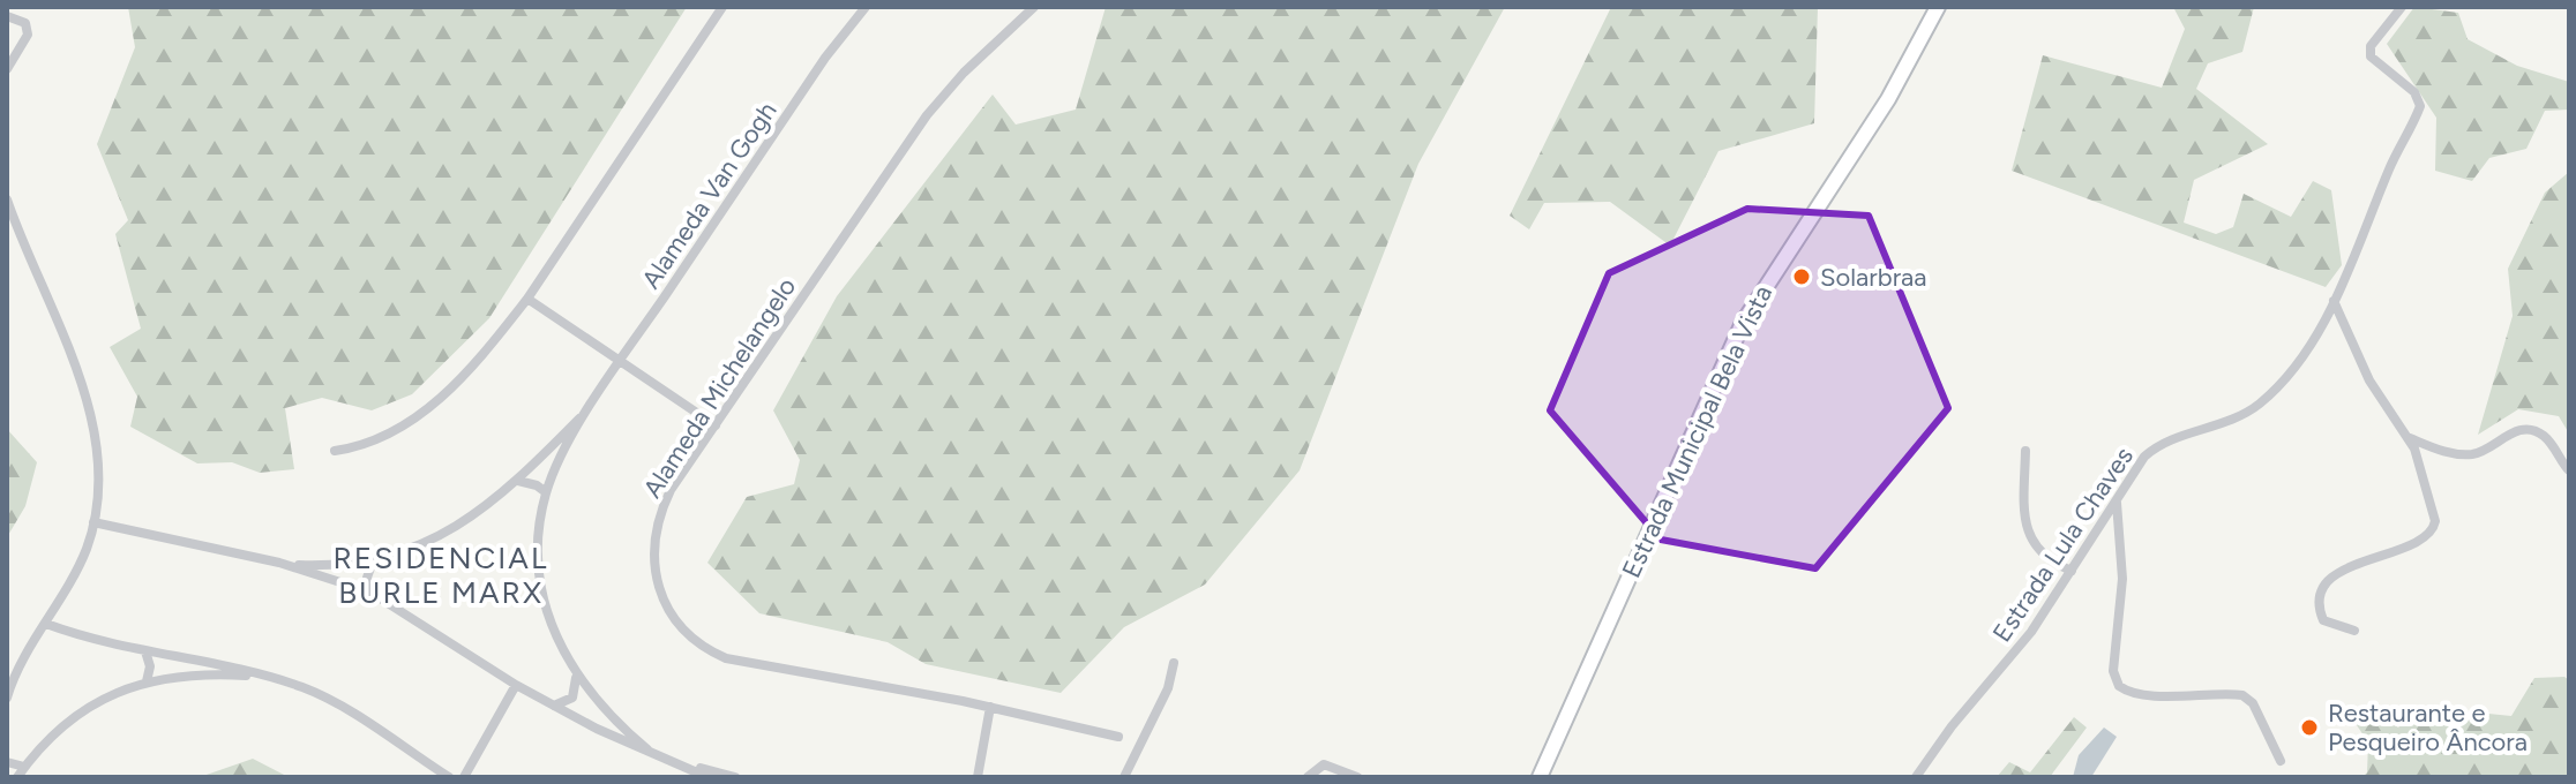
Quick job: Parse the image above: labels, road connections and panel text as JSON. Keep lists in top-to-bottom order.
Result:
{
  "streets": {
    "main road": ["Estrada Municipal Bela Vista"],
    "street": ["Alameda Van Gogh", "Alameda Michelangelo", "Estrada Lula Chaves"]
  },
  "districts": ["RESIDENCIAL BURLE MARX"],
  "places": ["Solarbraa", "Restaurante e Pesqueiro Âncora"]
}
